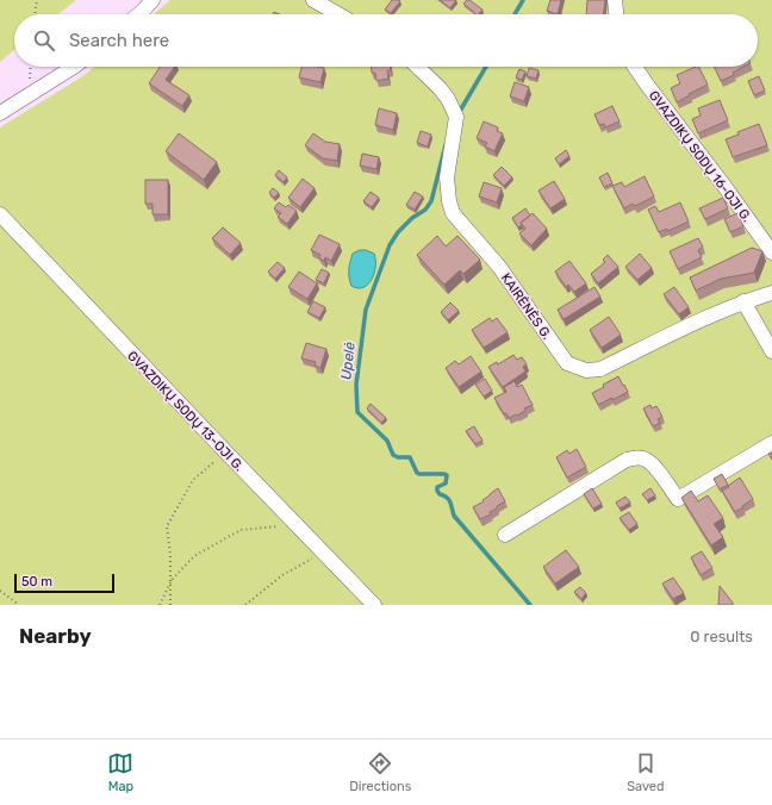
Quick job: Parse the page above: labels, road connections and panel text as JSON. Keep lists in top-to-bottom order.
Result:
{
  "streets": {
    "street": ["GVAZDIKŲ SODŲ 16-OJI G.", "KAIRĖNĖS G.", "GVAZDIKŲ SODŲ 13-OJI G."]
  },
  "water": ["Upelė"],
  "scale_bar": "50 m",
  "page": {
    "search": "Search here",
    "scale": "50 m",
    "heading": ["Nearby", "0 results"],
    "nav": ["Map", "Directions", "Saved"]
  }
}
